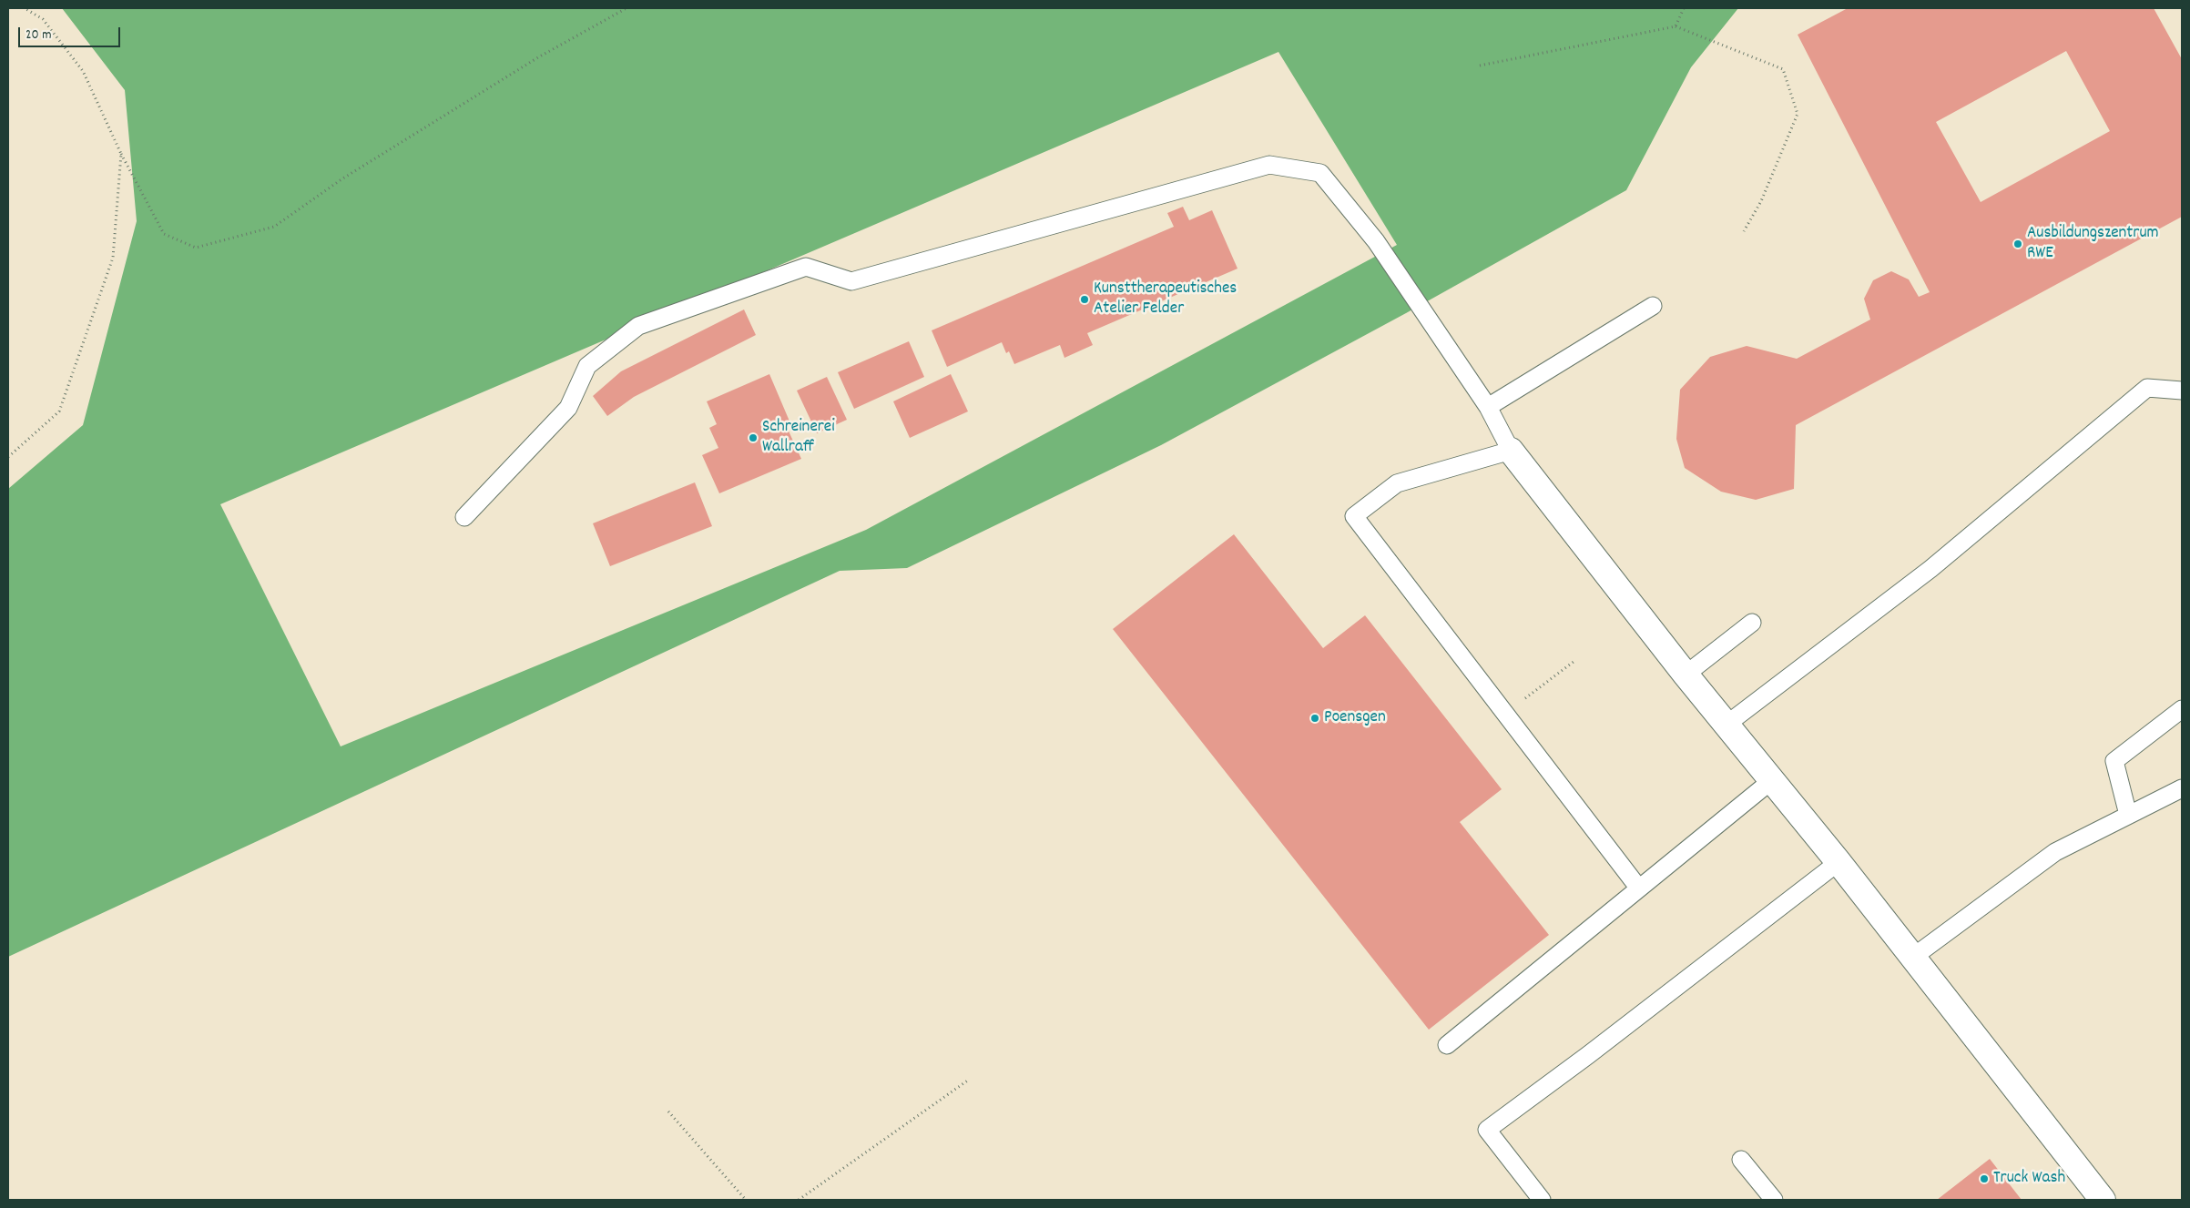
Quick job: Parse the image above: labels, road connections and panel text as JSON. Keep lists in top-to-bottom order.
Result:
{
  "places": [
    "Ausbildungszentrum RWE",
    "Kunsttherapeutisches Atelier Felder",
    "Schreinerei Wallraff",
    "Poensgen",
    "Truck Wash"
  ],
  "scale_bar": "20 m"
}
